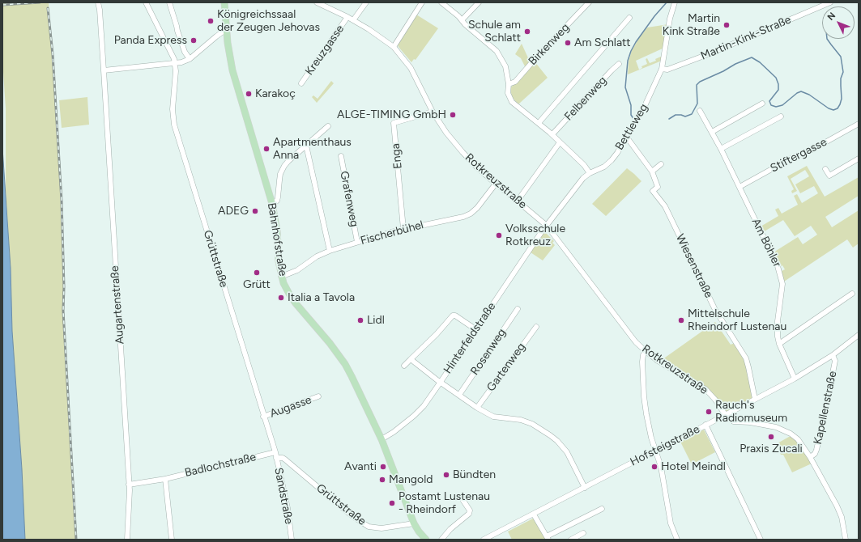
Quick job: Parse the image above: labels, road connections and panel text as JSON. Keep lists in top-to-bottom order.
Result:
{
  "streets": {
    "main road": ["Bahnhofstraße"],
    "street": [
      "Martin-Kink-Straße",
      "Birkenweg",
      "Kreuzgasse",
      "Felbenweg",
      "Bettleweg",
      "Stiftergasse",
      "Enga",
      "Rotkreuzstraße",
      "Grafenweg",
      "Fischerbühel",
      "Am Böhler",
      "Grüttstraße",
      "Wiesenstraße",
      "Augartenstraße",
      "Hinterfeldstraße",
      "Rosenweg",
      "Gartenweg",
      "Augasse",
      "Kapellenstraße",
      "Hofsteigstraße",
      "Badlochstraße",
      "Sandstraße"
    ]
  },
  "crossings": [
    ["Martin-Kink-Straße", "Bettleweg"],
    ["Kreuzgasse", "Rotkreuzstraße"],
    ["Bettleweg", "Rotkreuzstraße"],
    ["Bettleweg", "Wiesenstraße"],
    ["Bettleweg", "Hinterfeldstraße"],
    ["Stiftergasse", "Am Böhler"],
    ["Enga", "Rotkreuzstraße"],
    ["Enga", "Fischerbühel"],
    ["Rotkreuzstraße", "Fischerbühel"],
    ["Rotkreuzstraße", "Hinterfeldstraße"],
    ["Rotkreuzstraße", "Hofsteigstraße"],
    ["Grafenweg", "Fischerbühel"],
    ["Fischerbühel", "Bahnhofstraße"],
    ["Bahnhofstraße", "Grüttstraße"],
    ["Bahnhofstraße", "Hinterfeldstraße"],
    ["Am Böhler", "Hofsteigstraße"],
    ["Grüttstraße", "Augasse"],
    ["Grüttstraße", "Badlochstraße"],
    ["Grüttstraße", "Sandstraße"],
    ["Wiesenstraße", "Hofsteigstraße"],
    ["Augartenstraße", "Badlochstraße"],
    ["Kapellenstraße", "Hofsteigstraße"],
    ["Badlochstraße", "Sandstraße"]
  ],
  "places": [
    "Königreichssaal der Zeugen Jehovas",
    "Martin Kink Straße",
    "Schule am Schlatt",
    "Panda Express",
    "Am Schlatt",
    "Karakoç",
    "ALGE-TIMING GmbH",
    "Apartmenthaus Anna",
    "ADEG",
    "Volksschule Rotkreuz",
    "Grütt",
    "Italia a Tavola",
    "Lidl",
    "Mittelschule Rheindorf Lustenau",
    "Rauch's Radiomuseum",
    "Praxis Zucali",
    "Avanti",
    "Hotel Meindl",
    "Bündten",
    "Mangold",
    "Postamt Lustenau - Rheindorf"
  ],
  "north": "top left"
}
